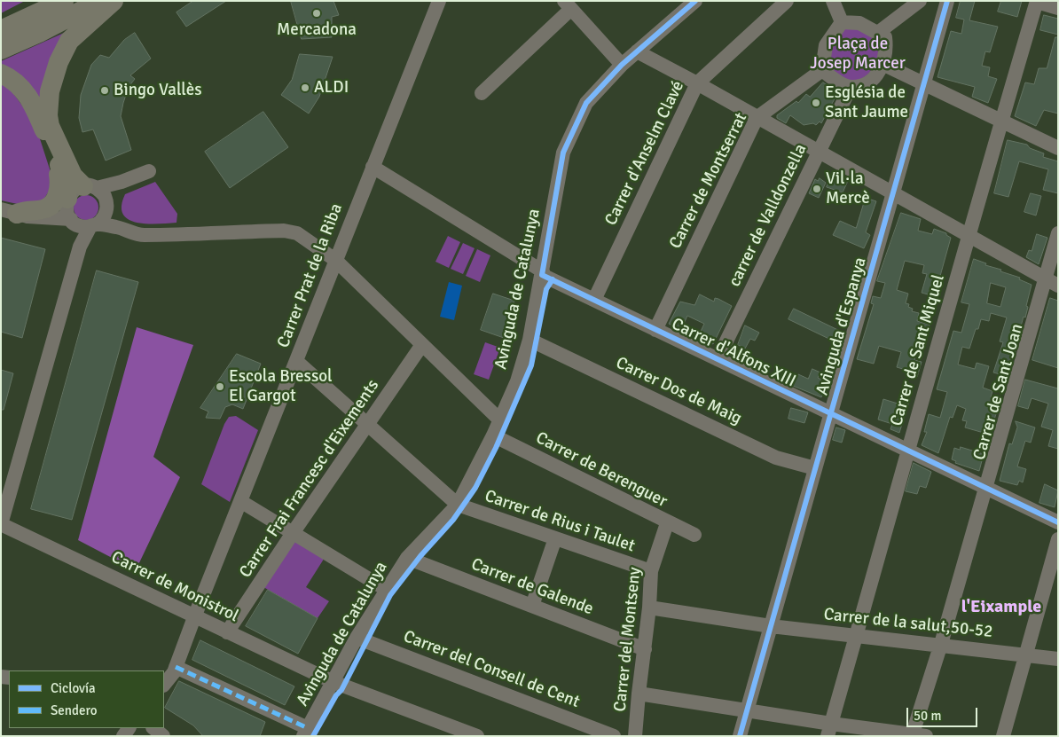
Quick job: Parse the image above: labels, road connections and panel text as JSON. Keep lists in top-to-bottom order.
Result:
{
  "streets": {
    "street": [
      "Carrer d'Anselm Clavé",
      "Carrer de Montserrat",
      "carrer de Valldonzella",
      "Carrer Prat de la Riba",
      "Avinguda de Catalunya",
      "Avinguda d'Espanya",
      "Carrer de Sant Miquel",
      "Carrer d'Alfons XIII",
      "Carrer Dos de Maig",
      "Carrer de Sant Joan",
      "Carrer de Berenguer",
      "Carrer Frai Francesc d'Eixements",
      "Carrer de Rius i Taulet",
      "Carrer de Monistrol",
      "Carrer de Galende",
      "Carrer de la salut,50-52",
      "Carrer del Montseny",
      "Carrer del Consell de Cent"
    ]
  },
  "crossings": [
    ["Carrer d'Anselm Clavé", "Carrer d'Alfons XIII"],
    ["Carrer de Montserrat", "carrer de Valldonzella"],
    ["Carrer de Montserrat", "Carrer d'Alfons XIII"],
    ["carrer de Valldonzella", "Carrer d'Alfons XIII"],
    ["Carrer Prat de la Riba", "Carrer d'Alfons XIII"],
    ["Carrer Prat de la Riba", "Carrer de Monistrol"],
    ["Avinguda de Catalunya", "Carrer d'Alfons XIII"],
    ["Avinguda de Catalunya", "Carrer Dos de Maig"],
    ["Avinguda de Catalunya", "Carrer de Berenguer"],
    ["Avinguda de Catalunya", "Carrer de Rius i Taulet"],
    ["Avinguda de Catalunya", "Carrer de Monistrol"],
    ["Avinguda de Catalunya", "Carrer de Galende"],
    ["Avinguda de Catalunya", "Carrer del Consell de Cent"],
    ["Avinguda d'Espanya", "Carrer d'Alfons XIII"],
    ["Avinguda d'Espanya", "Carrer Dos de Maig"],
    ["Avinguda d'Espanya", "Carrer de la salut,50-52"],
    ["Carrer de Sant Miquel", "Carrer d'Alfons XIII"],
    ["Carrer de Sant Miquel", "Carrer de la salut,50-52"],
    ["Carrer d'Alfons XIII", "Carrer de Sant Joan"],
    ["Carrer de Sant Joan", "Carrer de la salut,50-52"],
    ["Carrer de Berenguer", "Carrer del Montseny"],
    ["Carrer Frai Francesc d'Eixements", "Carrer de Monistrol"],
    ["Carrer de Rius i Taulet", "Carrer del Montseny"],
    ["Carrer de Galende", "Carrer del Montseny"],
    ["Carrer de la salut,50-52", "Carrer del Montseny"]
  ],
  "districts": ["l'Eixample"],
  "parks": ["Plaça de Josep Marcer"],
  "places": [
    "Mercadona",
    "ALDI",
    "Bingo Vallès",
    "Església de Sant Jaume",
    "Vil·la Mercè",
    "Escola Bressol El Gargot"
  ],
  "legend": ["Ciclovía", "Sendero"],
  "scale_bar": "50 m"
}
